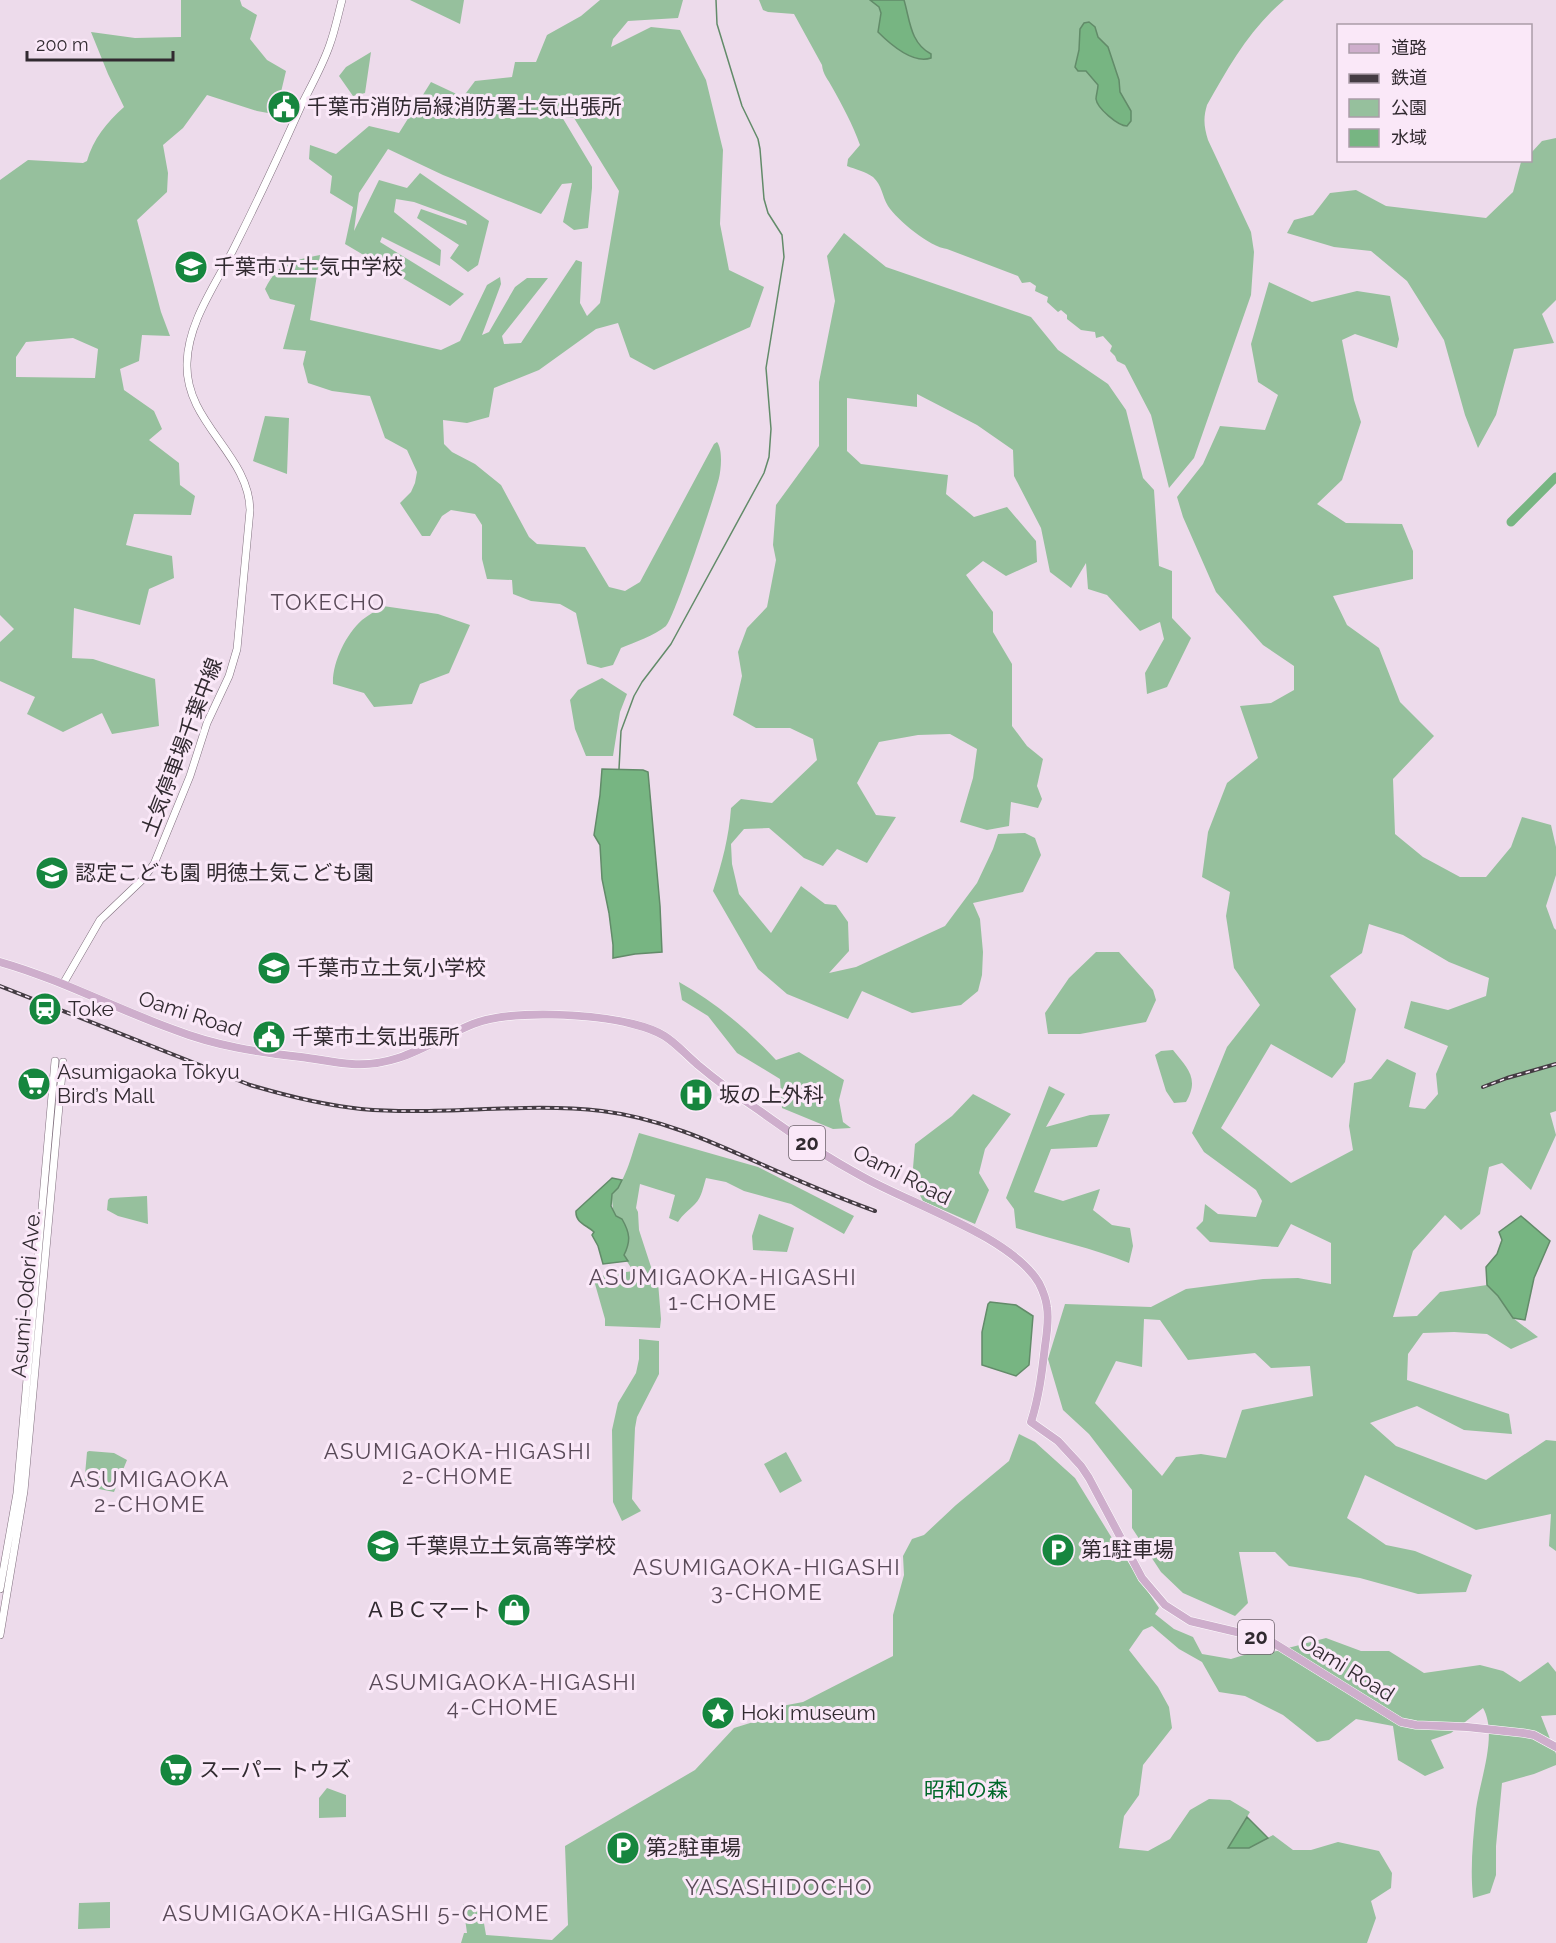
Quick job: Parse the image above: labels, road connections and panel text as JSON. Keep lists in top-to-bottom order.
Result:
{
  "streets": {
    "main road": [
      "土気停車場千葉中線",
      "Oami Road",
      "20",
      "Asumi-Odori Ave."
    ]
  },
  "crossings": [
    ["土気停車場千葉中線", "Oami Road"]
  ],
  "districts": [
    "TOKECHO",
    "ASUMIGAOKA-HIGASHI 1-CHOME",
    "ASUMIGAOKA-HIGASHI 2-CHOME",
    "ASUMIGAOKA 2-CHOME",
    "ASUMIGAOKA-HIGASHI 3-CHOME",
    "ASUMIGAOKA-HIGASHI 4-CHOME",
    "YASASHIDOCHO",
    "ASUMIGAOKA-HIGASHI 5-CHOME"
  ],
  "parks": ["昭和の森"],
  "places": {
    "public building": ["千葉市消防局緑消防署土気出張所", "千葉市土気出張所"],
    "school or university": [
      "千葉市立土気中学校",
      "認定こども園 明徳土気こども園",
      "千葉市立土気小学校",
      "千葉県立土気高等学校"
    ],
    "station": ["Toke"],
    "supermarket": ["Asumigaoka Tokyu Bird’s Mall", "スーパー トウズ"],
    "hospital": ["坂の上外科"],
    "parking": ["第1駐車場", "第2駐車場"],
    "shop": ["ＡＢＣマート"],
    "place": ["Hoki museum"]
  },
  "legend": [
    "道路",
    "鉄道",
    "公園",
    "水域"
  ],
  "scale_bar": "200 m"
}
